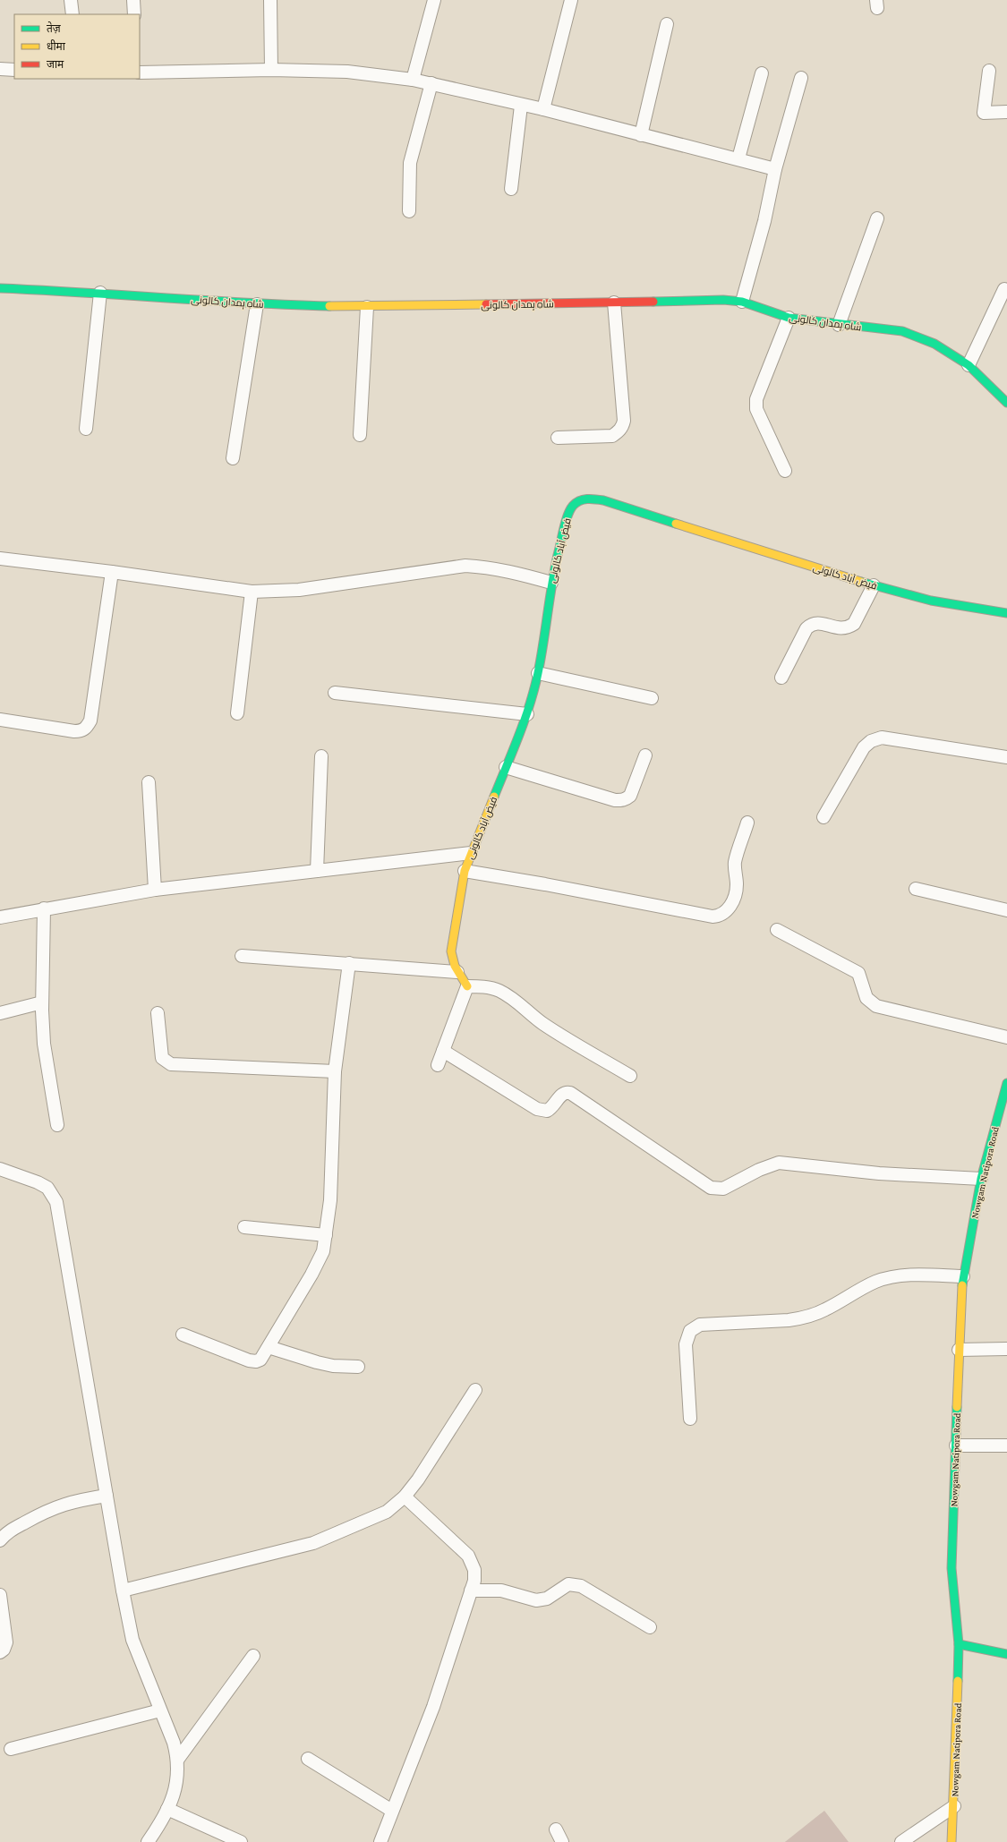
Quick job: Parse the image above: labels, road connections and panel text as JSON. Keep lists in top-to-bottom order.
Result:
{
  "streets": {
    "street": ["شاہِ ہمدان کالونی", "فیض آباد کالونی", "Nowgam Natipora Road"]
  },
  "legend": ["तेज़", "धीमा", "जाम"]
}
